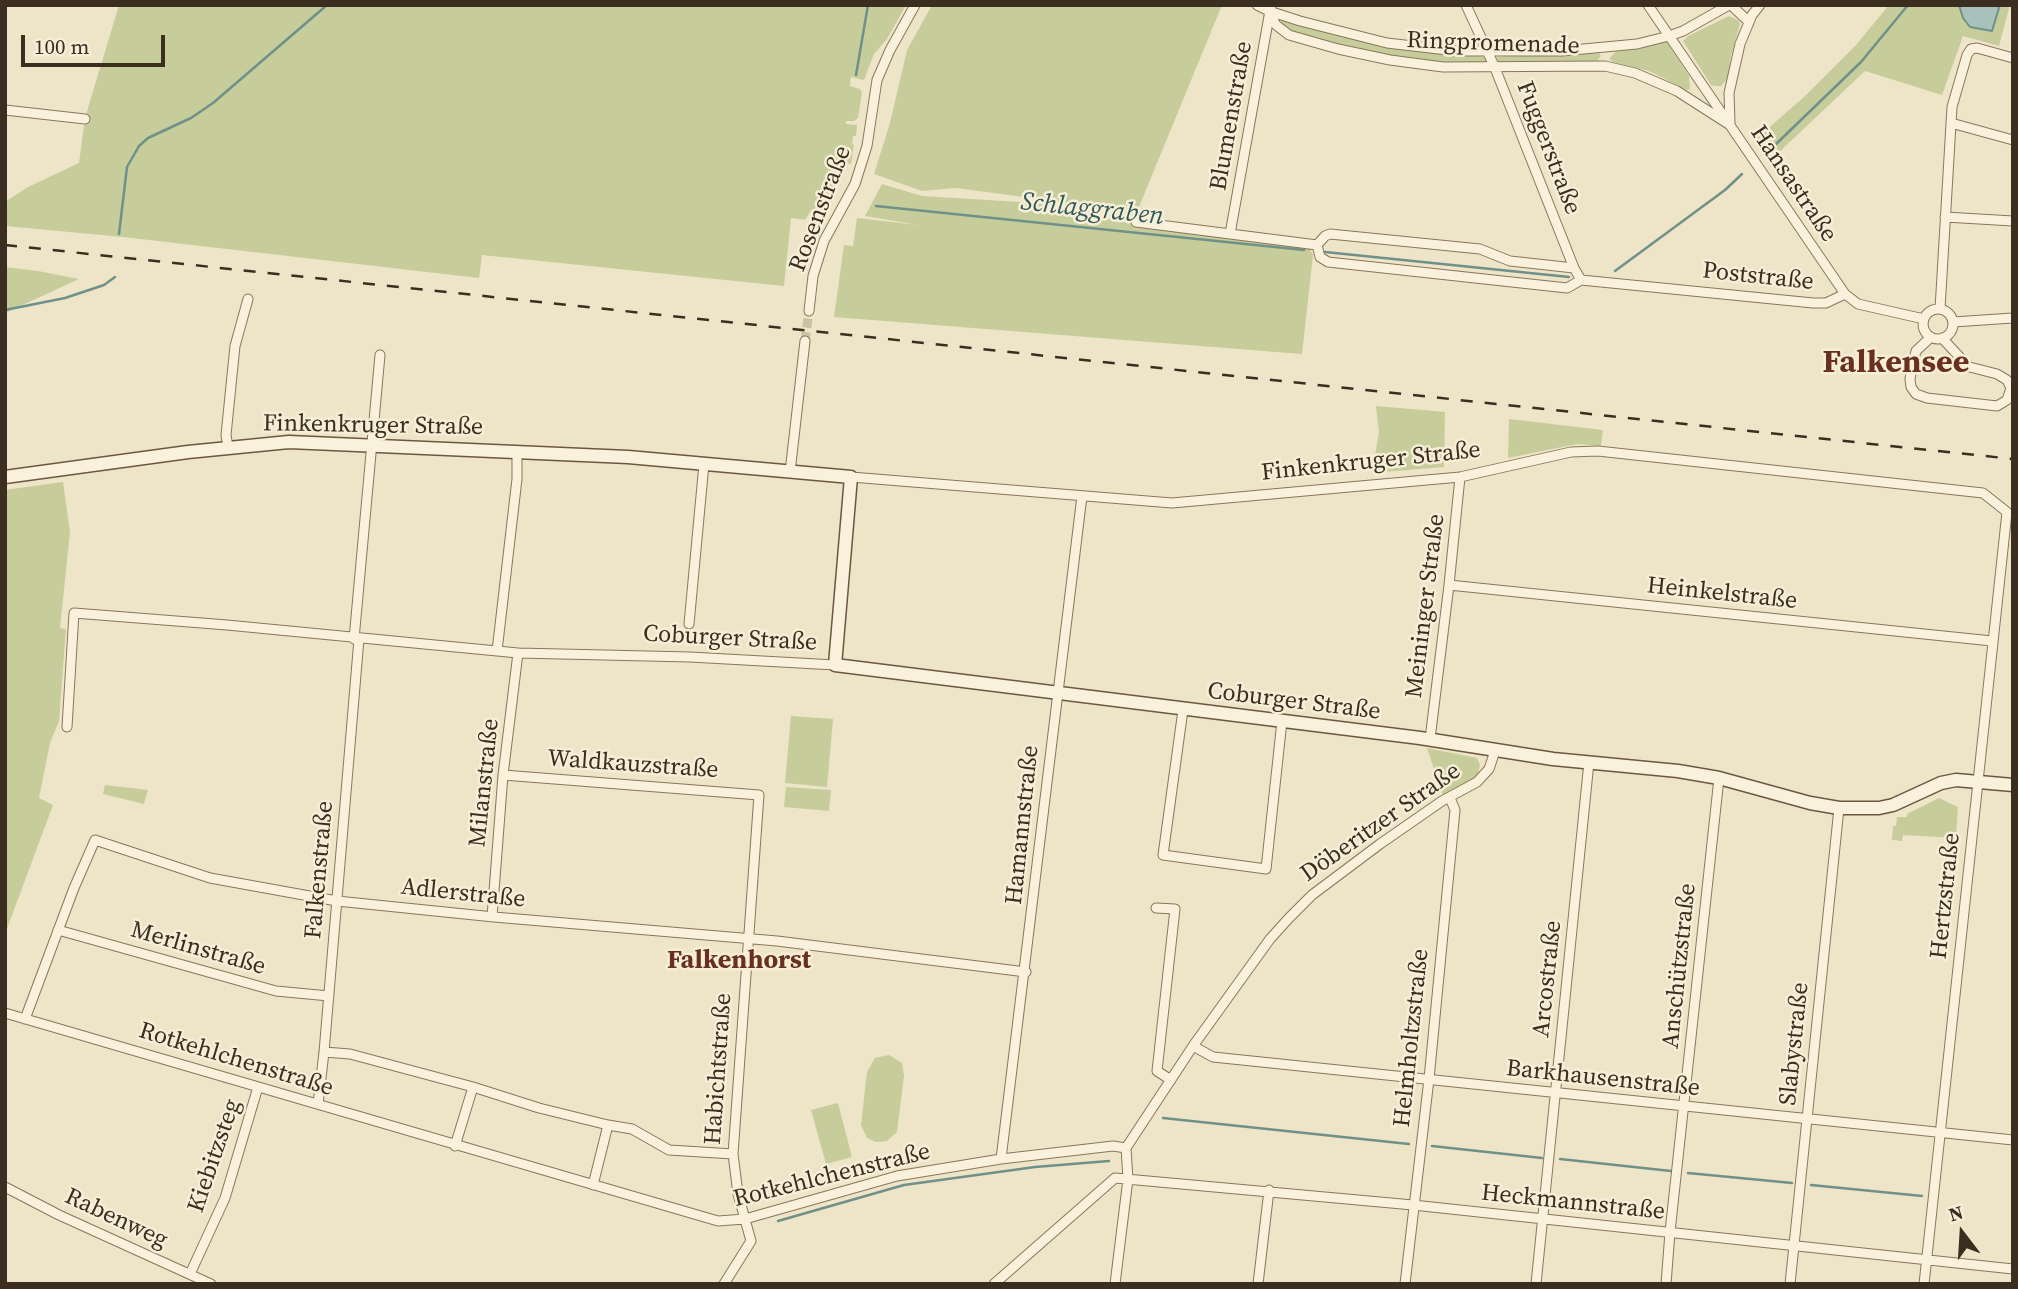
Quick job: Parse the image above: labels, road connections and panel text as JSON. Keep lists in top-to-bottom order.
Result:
{
  "streets": {
    "street": [
      "Ringpromenade",
      "Blumenstraße",
      "Fuggerstraße",
      "Hansastraße",
      "Rosenstraße",
      "Poststraße",
      "Finkenkruger Straße",
      "Heinkelstraße",
      "Meininger Straße",
      "Coburger Straße",
      "Waldkauzstraße",
      "Milanstraße",
      "Döberitzer Straße",
      "Hamannstraße",
      "Falkenstraße",
      "Adlerstraße",
      "Hertzstraße",
      "Merlinstraße",
      "Anschützstraße",
      "Arcostraße",
      "Helmholtzstraße",
      "Slabystraße",
      "Rotkehlchenstraße",
      "Habichtstraße",
      "Barkhausenstraße",
      "Kiebitzsteg",
      "Heckmannstraße",
      "Rabenweg"
    ]
  },
  "crossings": [
    ["Ringpromenade", "Blumenstraße"],
    ["Ringpromenade", "Fuggerstraße"],
    ["Ringpromenade", "Hansastraße"],
    ["Hansastraße", "Poststraße"],
    ["Finkenkruger Straße", "Meininger Straße"],
    ["Finkenkruger Straße", "Coburger Straße"],
    ["Finkenkruger Straße", "Hamannstraße"],
    ["Finkenkruger Straße", "Falkenstraße"],
    ["Finkenkruger Straße", "Hertzstraße"],
    ["Heinkelstraße", "Meininger Straße"],
    ["Heinkelstraße", "Hertzstraße"],
    ["Meininger Straße", "Coburger Straße"],
    ["Coburger Straße", "Milanstraße"],
    ["Coburger Straße", "Döberitzer Straße"],
    ["Coburger Straße", "Hamannstraße"],
    ["Coburger Straße", "Falkenstraße"],
    ["Waldkauzstraße", "Milanstraße"],
    ["Waldkauzstraße", "Habichtstraße"],
    ["Milanstraße", "Adlerstraße"],
    ["Döberitzer Straße", "Helmholtzstraße"],
    ["Döberitzer Straße", "Rotkehlchenstraße"],
    ["Döberitzer Straße", "Barkhausenstraße"],
    ["Hamannstraße", "Adlerstraße"],
    ["Hamannstraße", "Rotkehlchenstraße"],
    ["Falkenstraße", "Adlerstraße"],
    ["Falkenstraße", "Merlinstraße"],
    ["Falkenstraße", "Rotkehlchenstraße"],
    ["Adlerstraße", "Merlinstraße"],
    ["Adlerstraße", "Rotkehlchenstraße"],
    ["Adlerstraße", "Habichtstraße"],
    ["Hertzstraße", "Barkhausenstraße"],
    ["Hertzstraße", "Heckmannstraße"],
    ["Anschützstraße", "Barkhausenstraße"],
    ["Anschützstraße", "Heckmannstraße"],
    ["Arcostraße", "Barkhausenstraße"],
    ["Arcostraße", "Heckmannstraße"],
    ["Helmholtzstraße", "Barkhausenstraße"],
    ["Helmholtzstraße", "Heckmannstraße"],
    ["Slabystraße", "Barkhausenstraße"],
    ["Slabystraße", "Heckmannstraße"],
    ["Rotkehlchenstraße", "Habichtstraße"],
    ["Rotkehlchenstraße", "Kiebitzsteg"],
    ["Kiebitzsteg", "Rabenweg"]
  ],
  "districts": ["Falkensee", "Falkenhorst"],
  "water": ["Schlaggraben"],
  "scale_bar": "100 m",
  "north": "top"
}
